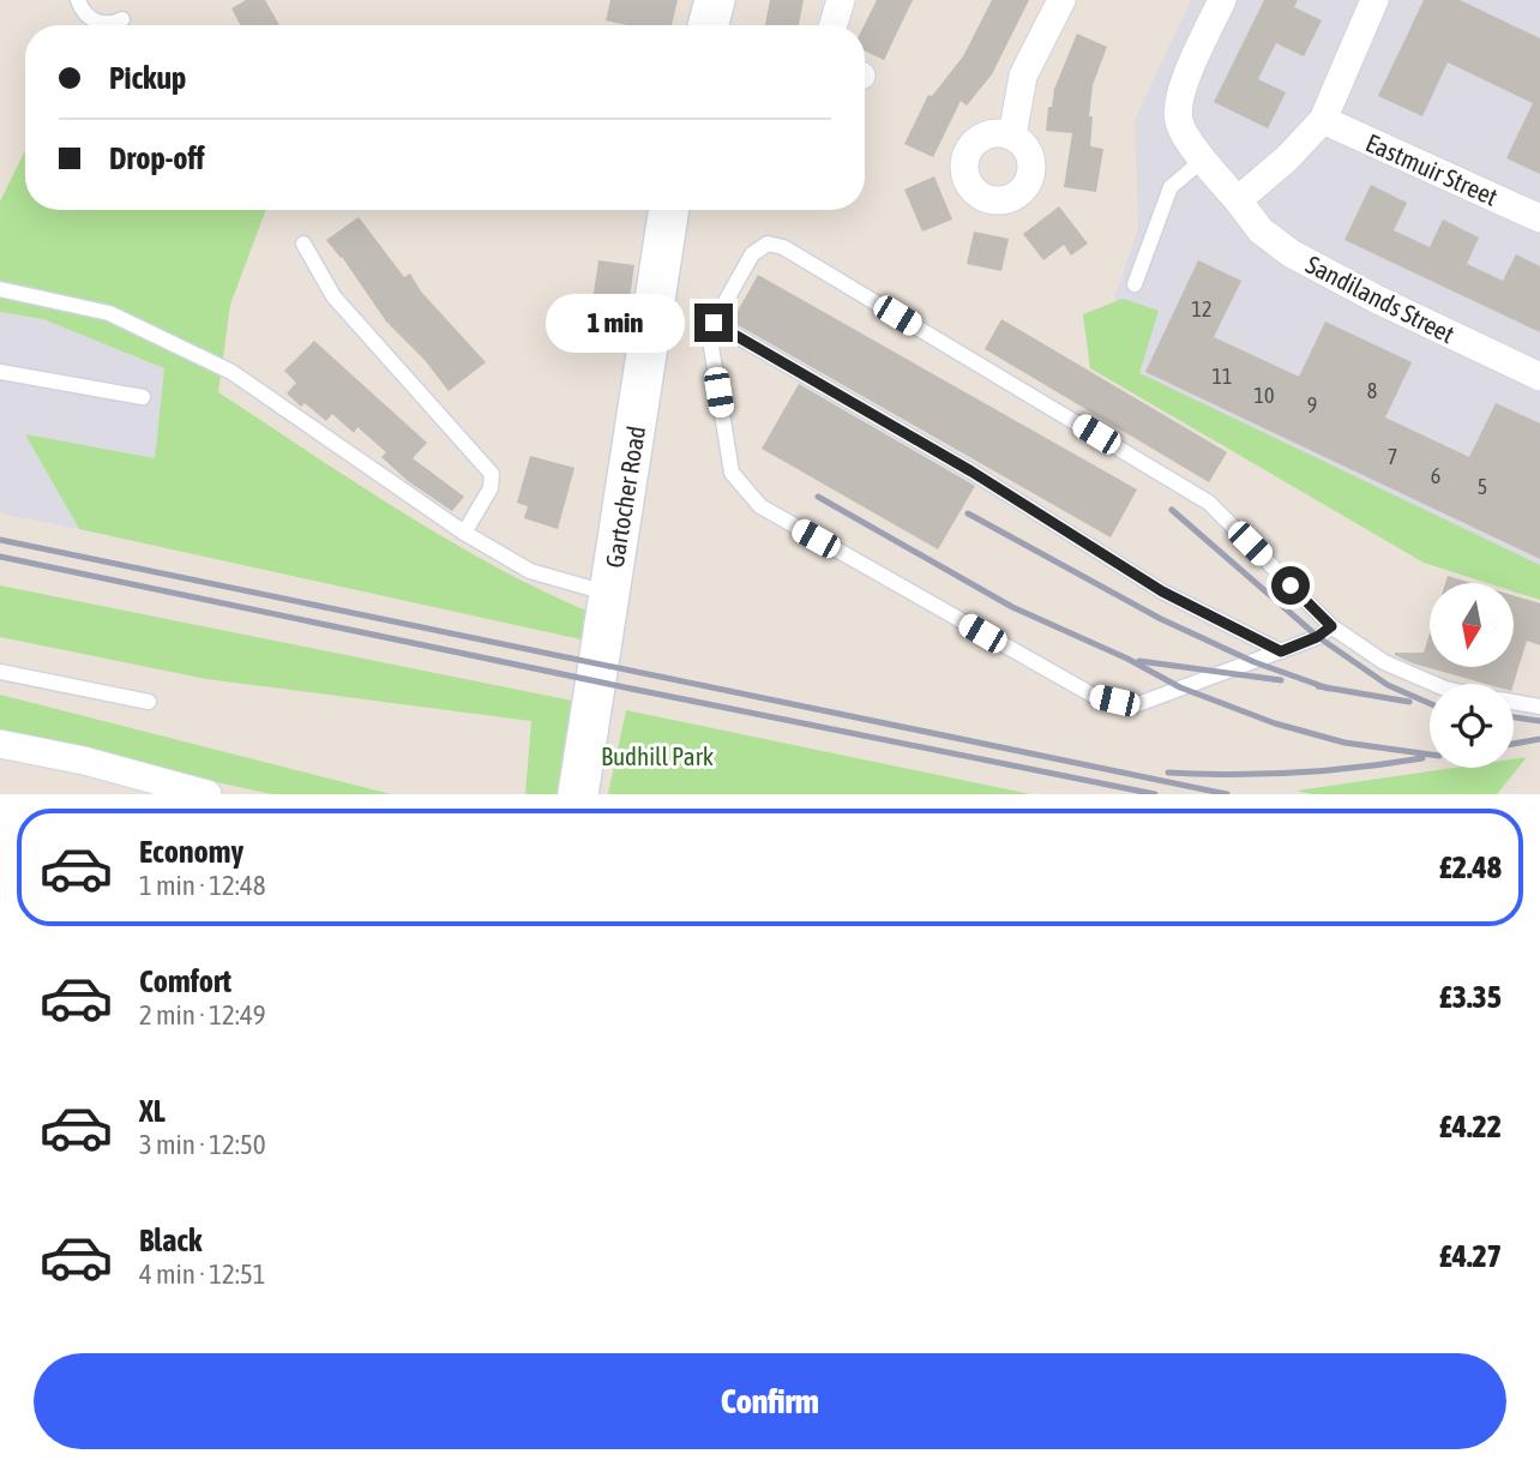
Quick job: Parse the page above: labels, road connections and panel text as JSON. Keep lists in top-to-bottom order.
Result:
{
  "streets": {
    "main road": ["Gartocher Road"],
    "street": ["Eastmuir Street", "Sandilands Street"]
  },
  "parks": ["Budhill Park"],
  "house_numbers": [
    "12",
    "11",
    "8",
    "10",
    "9",
    "7",
    "6",
    "5"
  ],
  "north": "bottom",
  "page": {
    "banner": ["Pickup", "Drop-off"],
    "bubble": "1 min",
    "list": [
      {
        "name": "Economy",
        "note": "1 min · 12:48",
        "value": "£2.48"
      },
      {
        "name": "Comfort",
        "note": "2 min · 12:49",
        "value": "£3.35"
      },
      {
        "name": "XL",
        "note": "3 min · 12:50",
        "value": "£4.22"
      },
      {
        "name": "Black",
        "note": "4 min · 12:51",
        "value": "£4.27"
      }
    ],
    "buttons": "Confirm"
  }
}
